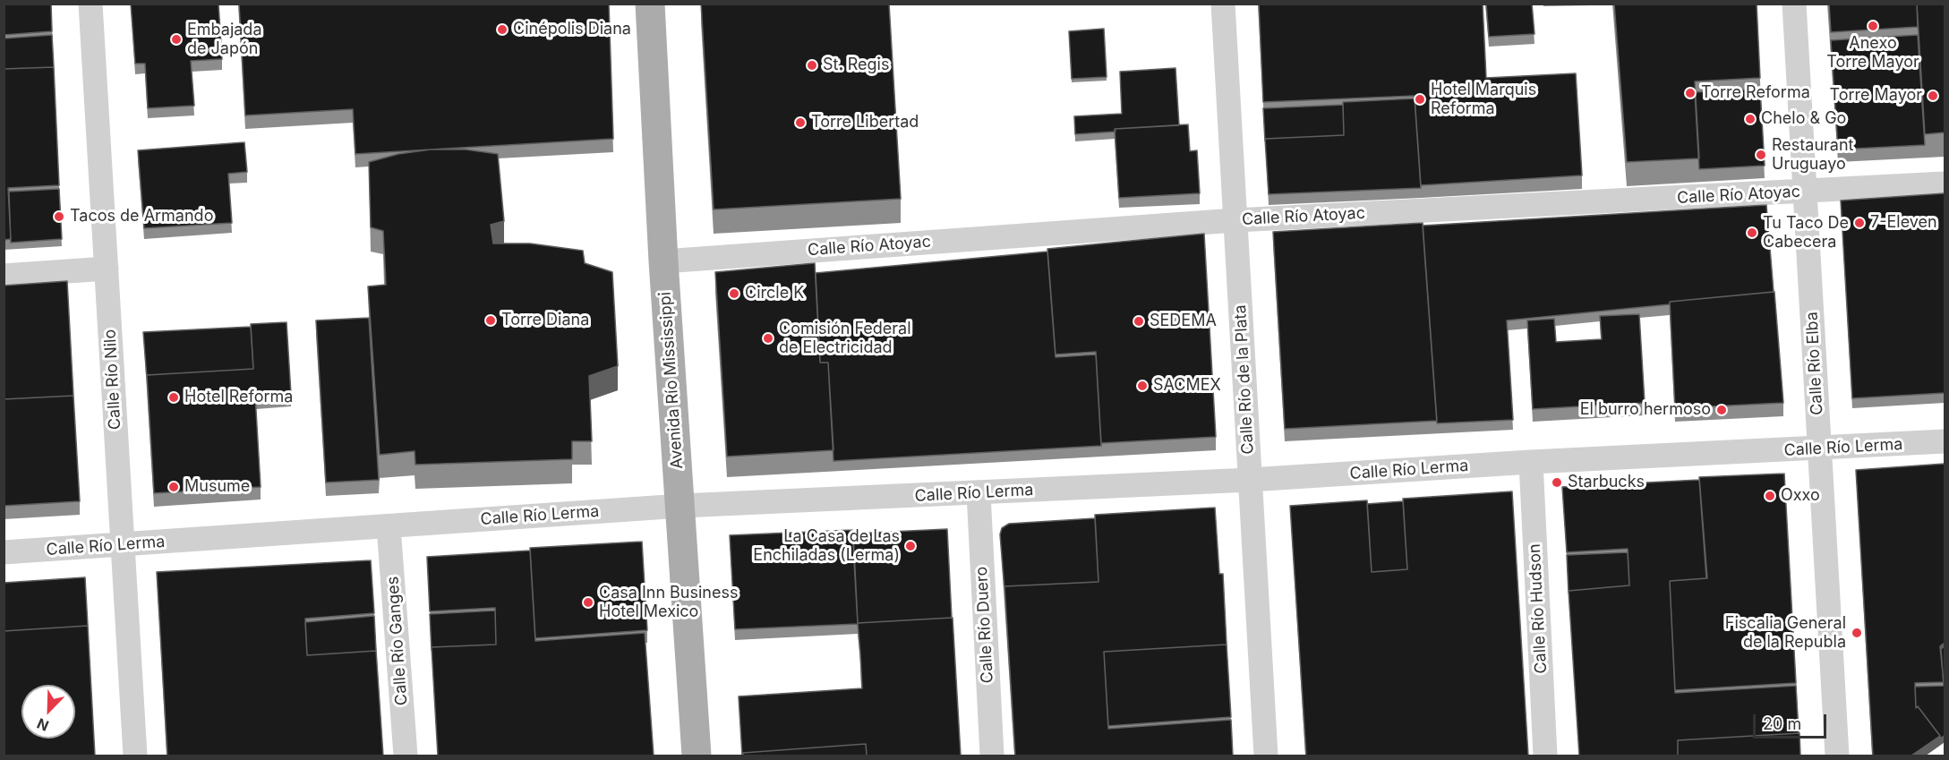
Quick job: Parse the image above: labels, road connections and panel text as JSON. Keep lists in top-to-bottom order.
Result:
{
  "streets": {
    "main road": ["Avenida Río Mississippi"],
    "street": [
      "Calle Río Atoyac",
      "Calle Río Elba",
      "Calle Río Nilo",
      "Calle Río de la Plata",
      "Calle Río Lerma",
      "Calle Río Hudson",
      "Calle Río Duero",
      "Calle Río Ganges"
    ]
  },
  "crossings": [
    ["Calle Río Atoyac", "Calle Río Elba"],
    ["Calle Río Atoyac", "Calle Río de la Plata"],
    ["Calle Río Atoyac", "Avenida Río Mississippi"],
    ["Calle Río Elba", "Calle Río Lerma"],
    ["Calle Río Nilo", "Calle Río Lerma"],
    ["Calle Río de la Plata", "Calle Río Lerma"],
    ["Avenida Río Mississippi", "Calle Río Lerma"],
    ["Calle Río Lerma", "Calle Río Hudson"],
    ["Calle Río Lerma", "Calle Río Duero"],
    ["Calle Río Lerma", "Calle Río Ganges"]
  ],
  "places": [
    "Anexo Torre Mayor",
    "Cinépolis Diana",
    "Embajada de Japón",
    "St. Regis",
    "Torre Reforma",
    "Torre Mayor",
    "Hotel Marquis Reforma",
    "Chelo & Go",
    "Torre Libertad",
    "Restaurant Uruguayo",
    "Tacos de Armando",
    "7-Eleven",
    "Tu Taco De Cabecera",
    "Circle K",
    "Torre Diana",
    "SEDEMA",
    "Comisión Federal de Electricidad",
    "SACMEX",
    "Hotel Reforma",
    "El burro hermoso",
    "Starbucks",
    "Musume",
    "Oxxo",
    "La Casa de Las Enchiladas (Lerma)",
    "Casa Inn Business Hotel Mexico",
    "Fiscalia General de la Republa"
  ],
  "scale_bar": "20 m",
  "north": "bottom left"
}
